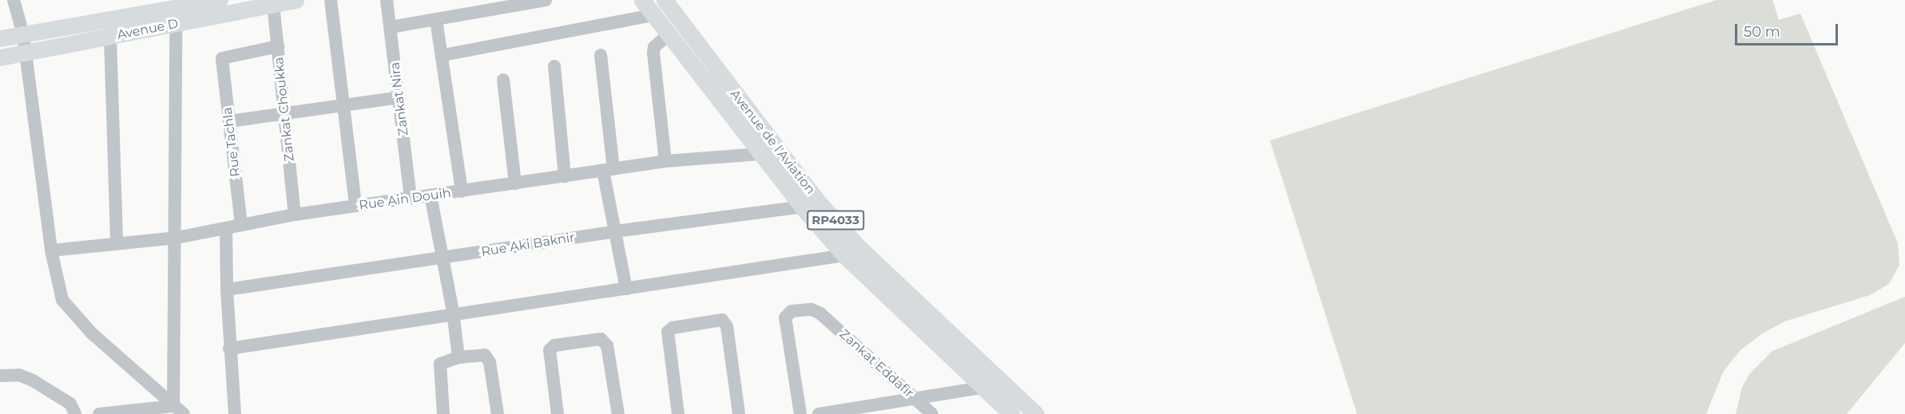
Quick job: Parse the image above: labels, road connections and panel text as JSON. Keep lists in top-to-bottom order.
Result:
{
  "streets": {
    "main road": ["Avenue D", "Avenue de l'Aviation", "RP4033"],
    "street": [
      "Zankat Nira",
      "Zankat Choukka",
      "Rue Tachla",
      "Rue Ain Douih",
      "Rue Aki Baknir",
      "Zankat Eddafir"
    ]
  },
  "crossings": [
    ["Avenue D", "Zankat Choukka"],
    ["Zankat Nira", "Rue Ain Douih"],
    ["Zankat Choukka", "Rue Tachla"],
    ["Zankat Choukka", "Rue Ain Douih"],
    ["Rue Tachla", "Rue Ain Douih"],
    ["Avenue de l'Aviation", "Rue Ain Douih"],
    ["Avenue de l'Aviation", "Rue Aki Baknir"]
  ],
  "scale_bar": "50 m"
}
